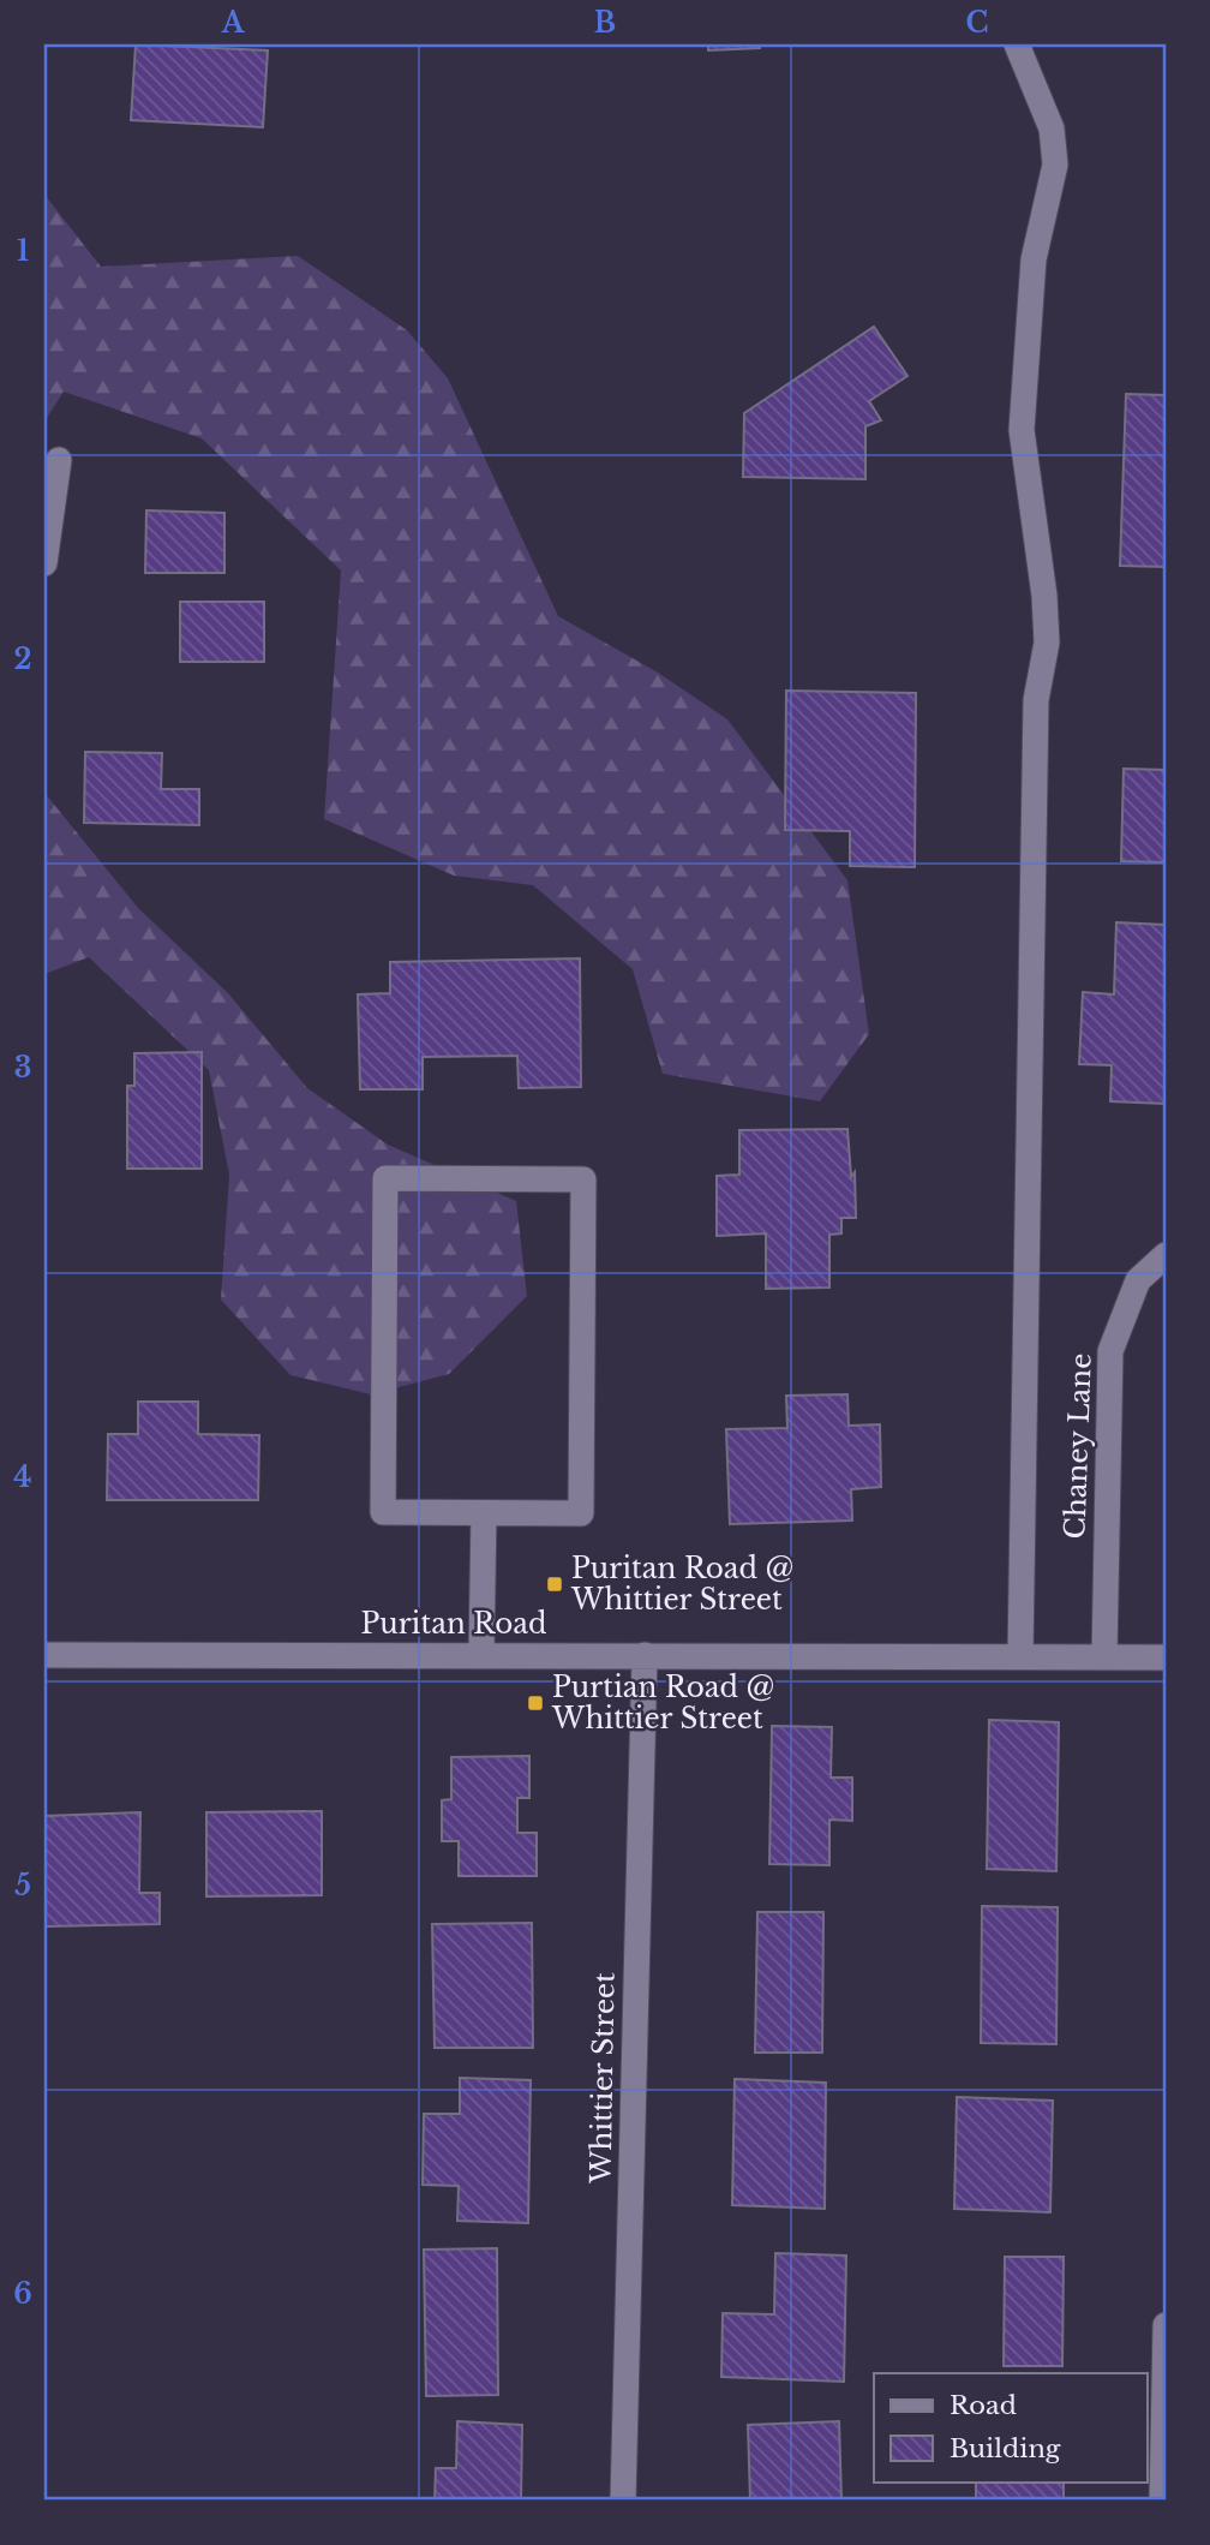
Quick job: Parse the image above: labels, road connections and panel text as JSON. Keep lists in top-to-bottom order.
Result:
{
  "streets": {
    "street": ["Chaney Lane", "Puritan Road", "Whittier Street"]
  },
  "crossings": [
    ["Chaney Lane", "Puritan Road"],
    ["Puritan Road", "Whittier Street"]
  ],
  "places": {
    "transit": ["Puritan Road @ Whittier Street", "Purtian Road @ Whittier Street"]
  },
  "legend": ["Road", "Building"],
  "grid": {
    "columns": ["A", "B", "C"],
    "rows": [
      "1",
      "2",
      "3",
      "4",
      "5",
      "6"
    ]
  }
}
